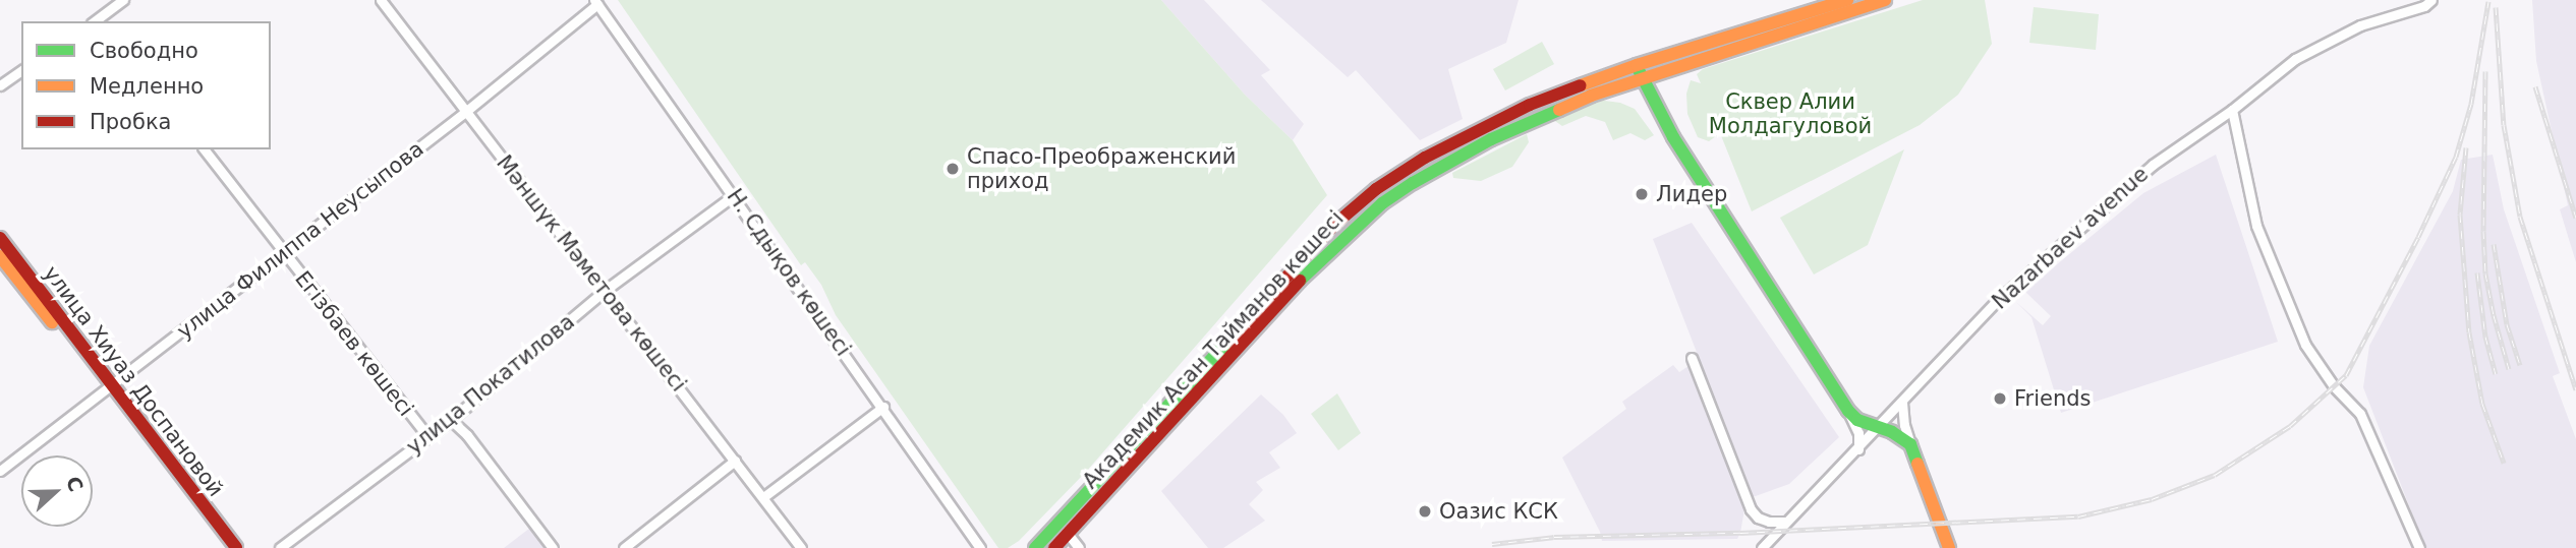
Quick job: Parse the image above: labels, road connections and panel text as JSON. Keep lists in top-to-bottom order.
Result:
{
  "streets": {
    "main road": ["Академик Асан Тайманов көшесі", "улица Хиуаз Доспановой"],
    "street": [
      "Nazarbaev avenue",
      "улица Филиппа Неусыпова",
      "Н. Сдықов көшесі",
      "Мәншүк Мәметова көшесі",
      "Егізбаев көшесі",
      "улица Покатилова"
    ]
  },
  "crossings": [
    ["улица Филиппа Неусыпова", "Н. Сдықов көшесі"],
    ["улица Филиппа Неусыпова", "Мәншүк Мәметова көшесі"],
    ["улица Филиппа Неусыпова", "Егізбаев көшесі"],
    ["улица Филиппа Неусыпова", "улица Хиуаз Доспановой"],
    ["Н. Сдықов көшесі", "улица Покатилова"],
    ["Мәншүк Мәметова көшесі", "улица Покатилова"],
    ["Егізбаев көшесі", "улица Покатилова"]
  ],
  "parks": ["Сквер Алии Молдагуловой"],
  "places": [
    "Спасо-Преображенский приход",
    "Лидер",
    "Friends",
    "Оазис КСК"
  ],
  "legend": ["Свободно", "Медленно", "Пробка"],
  "north": "right"
}
